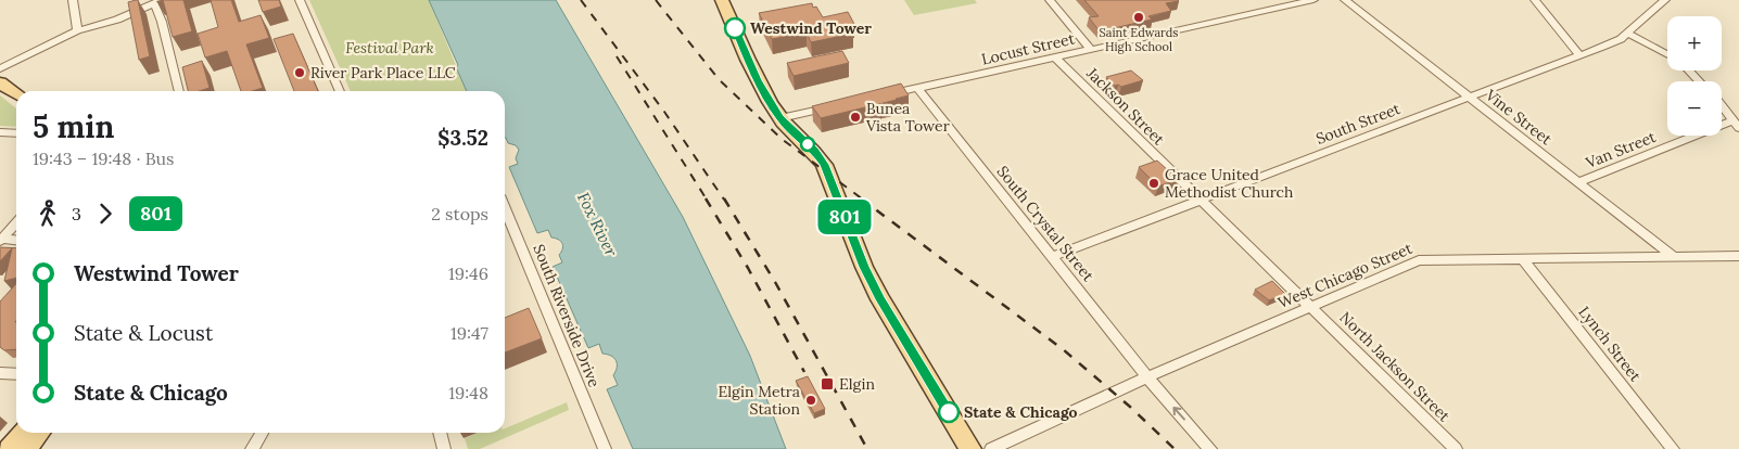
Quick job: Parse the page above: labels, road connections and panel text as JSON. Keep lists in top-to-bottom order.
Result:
{
  "streets": {
    "street": [
      "Locust Street",
      "Jackson Street",
      "Vine Street",
      "South Street",
      "Van Street",
      "South Crystal Street",
      "West Chicago Street",
      "South Riverside Drive",
      "Lynch Street",
      "North Jackson Street"
    ]
  },
  "crossings": [
    ["Locust Street", "Jackson Street"],
    ["Locust Street", "South Crystal Street"],
    ["Jackson Street", "South Street"],
    ["Jackson Street", "West Chicago Street"],
    ["Jackson Street", "North Jackson Street"],
    ["Vine Street", "South Street"],
    ["Vine Street", "Van Street"],
    ["Vine Street", "West Chicago Street"],
    ["South Street", "South Crystal Street"],
    ["South Crystal Street", "West Chicago Street"],
    ["West Chicago Street", "Lynch Street"],
    ["West Chicago Street", "North Jackson Street"]
  ],
  "water": ["Fox River"],
  "parks": ["Festival Park"],
  "places": {
    "other": [
      "Saint Edwards High School",
      "Westwind Tower",
      "River Park Place LLC",
      "Bunea Vista Tower",
      "Grace United Methodist Church",
      "Elgin Metra Station",
      "State & Chicago"
    ],
    "transit": ["Elgin"]
  },
  "lines": ["bus line 801"],
  "page": {
    "on_map": "801",
    "map_buttons": ["+", "−"],
    "heading": ["5 min", "19:43 – 19:48 · Bus", "$3.52"],
    "legs": ["3", "801", "2 stops"],
    "list": [
      {
        "name": "Westwind Tower",
        "value": "19:46"
      },
      {
        "name": "State & Locust",
        "value": "19:47"
      },
      {
        "name": "State & Chicago",
        "value": "19:48"
      }
    ]
  }
}
